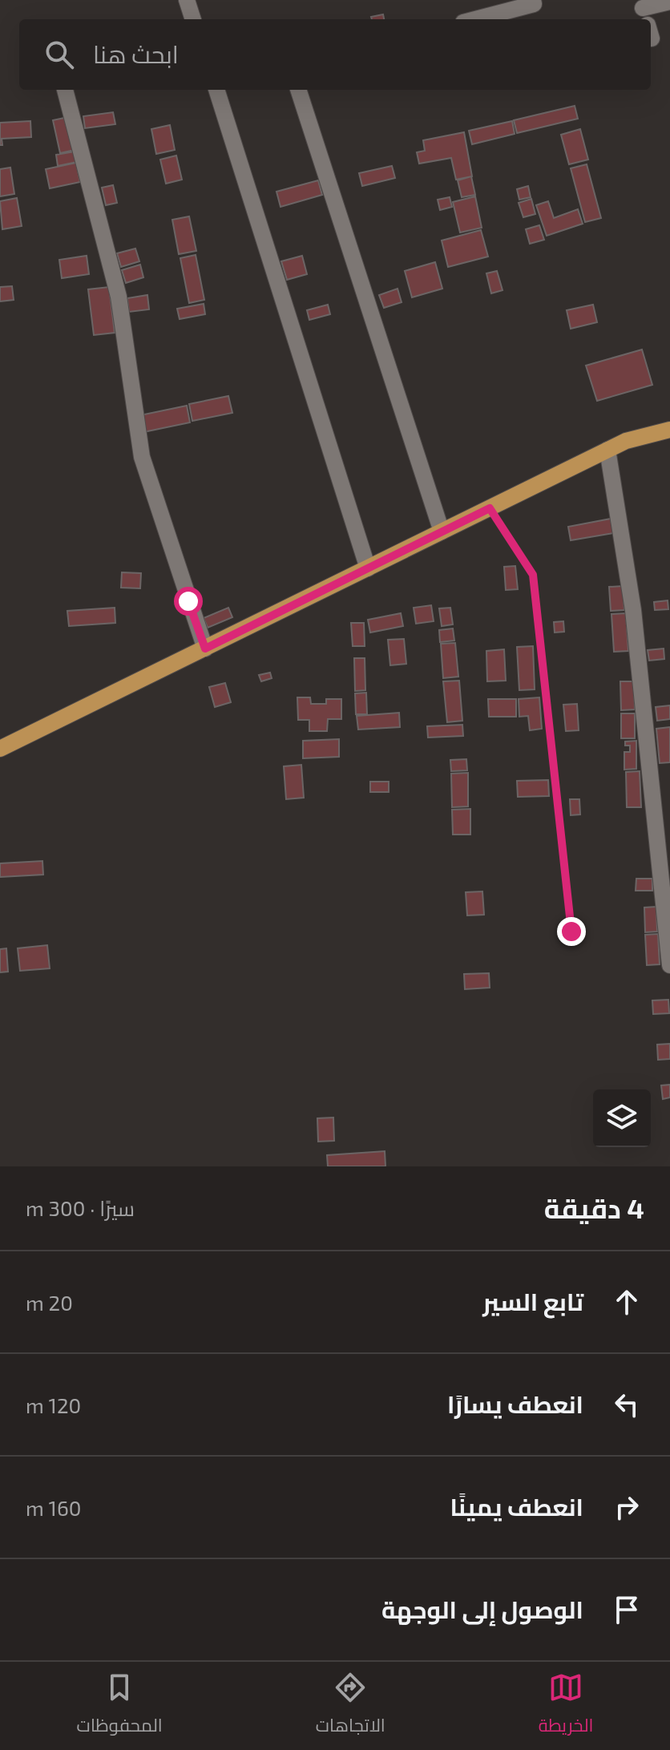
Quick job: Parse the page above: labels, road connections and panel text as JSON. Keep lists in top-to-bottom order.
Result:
{
  "page": {
    "search": "ابحث هنا",
    "heading": ["4 دقيقة", "سيرًا · 300 m"],
    "list": [
      ["تابع السير", "20 m"],
      ["انعطف يسارًا", "120 m"],
      ["انعطف يمينًا", "160 m"],
      "الوصول إلى الوجهة"
    ],
    "nav": ["الخريطة", "الاتجاهات", "المحفوظات"]
  }
}
